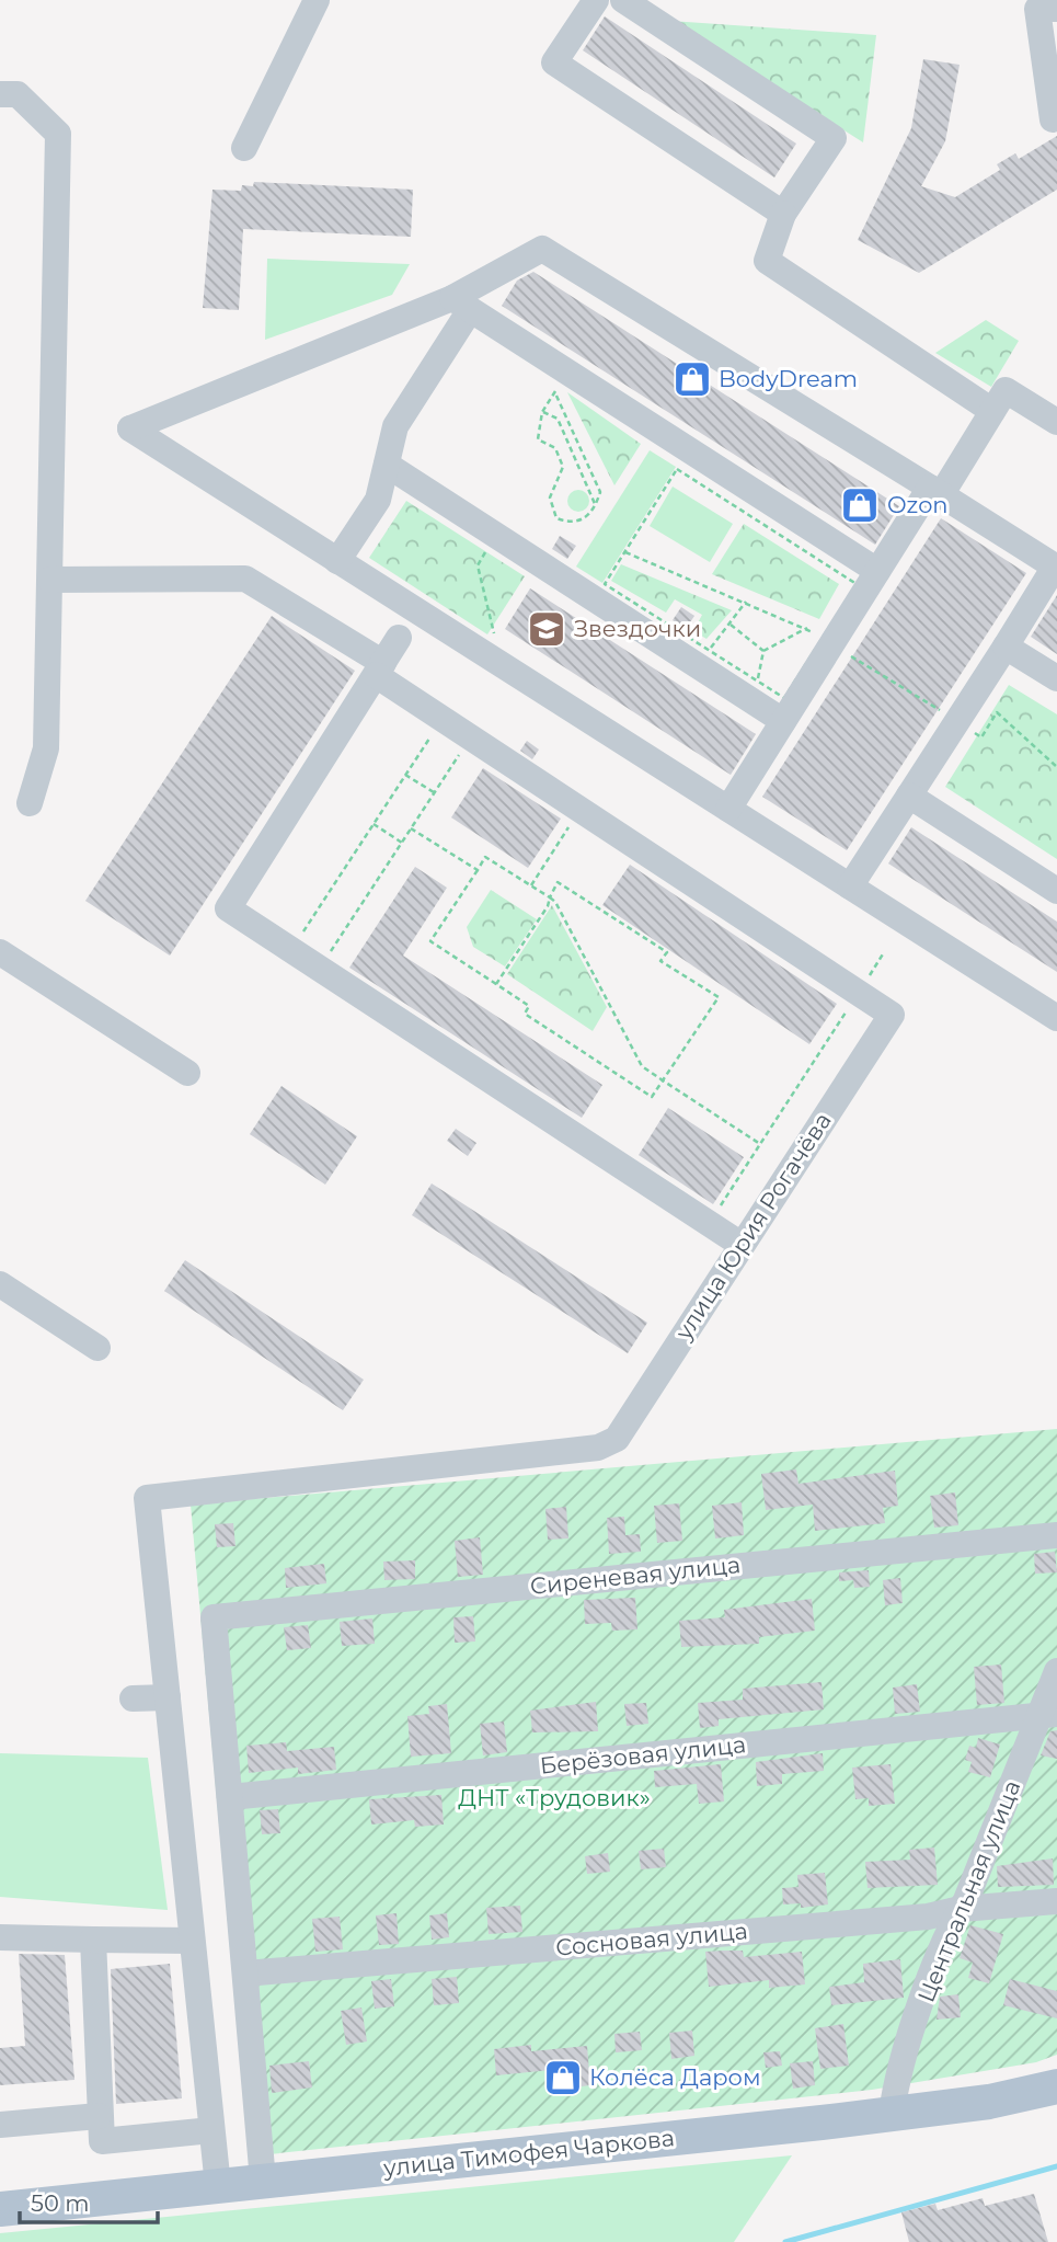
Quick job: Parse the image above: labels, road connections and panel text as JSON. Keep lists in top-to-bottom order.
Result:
{
  "streets": {
    "main road": ["улица Тимофея Чаркова"],
    "street": [
      "улица Юрия Рогачёва",
      "Сиреневая улица",
      "Берёзовая улица",
      "Центральная улица",
      "Сосновая улица"
    ]
  },
  "crossings": [
    ["Сиреневая улица", "Берёзовая улица"],
    ["Берёзовая улица", "Центральная улица"],
    ["Центральная улица", "Сосновая улица"],
    ["Центральная улица", "улица Тимофея Чаркова"]
  ],
  "parks": ["ДНТ «Трудовик»"],
  "places": {
    "shop": ["BodyDream", "Ozon", "Колёса Даром"],
    "school or university": ["Звездочки"]
  },
  "scale_bar": "50 m"
}
